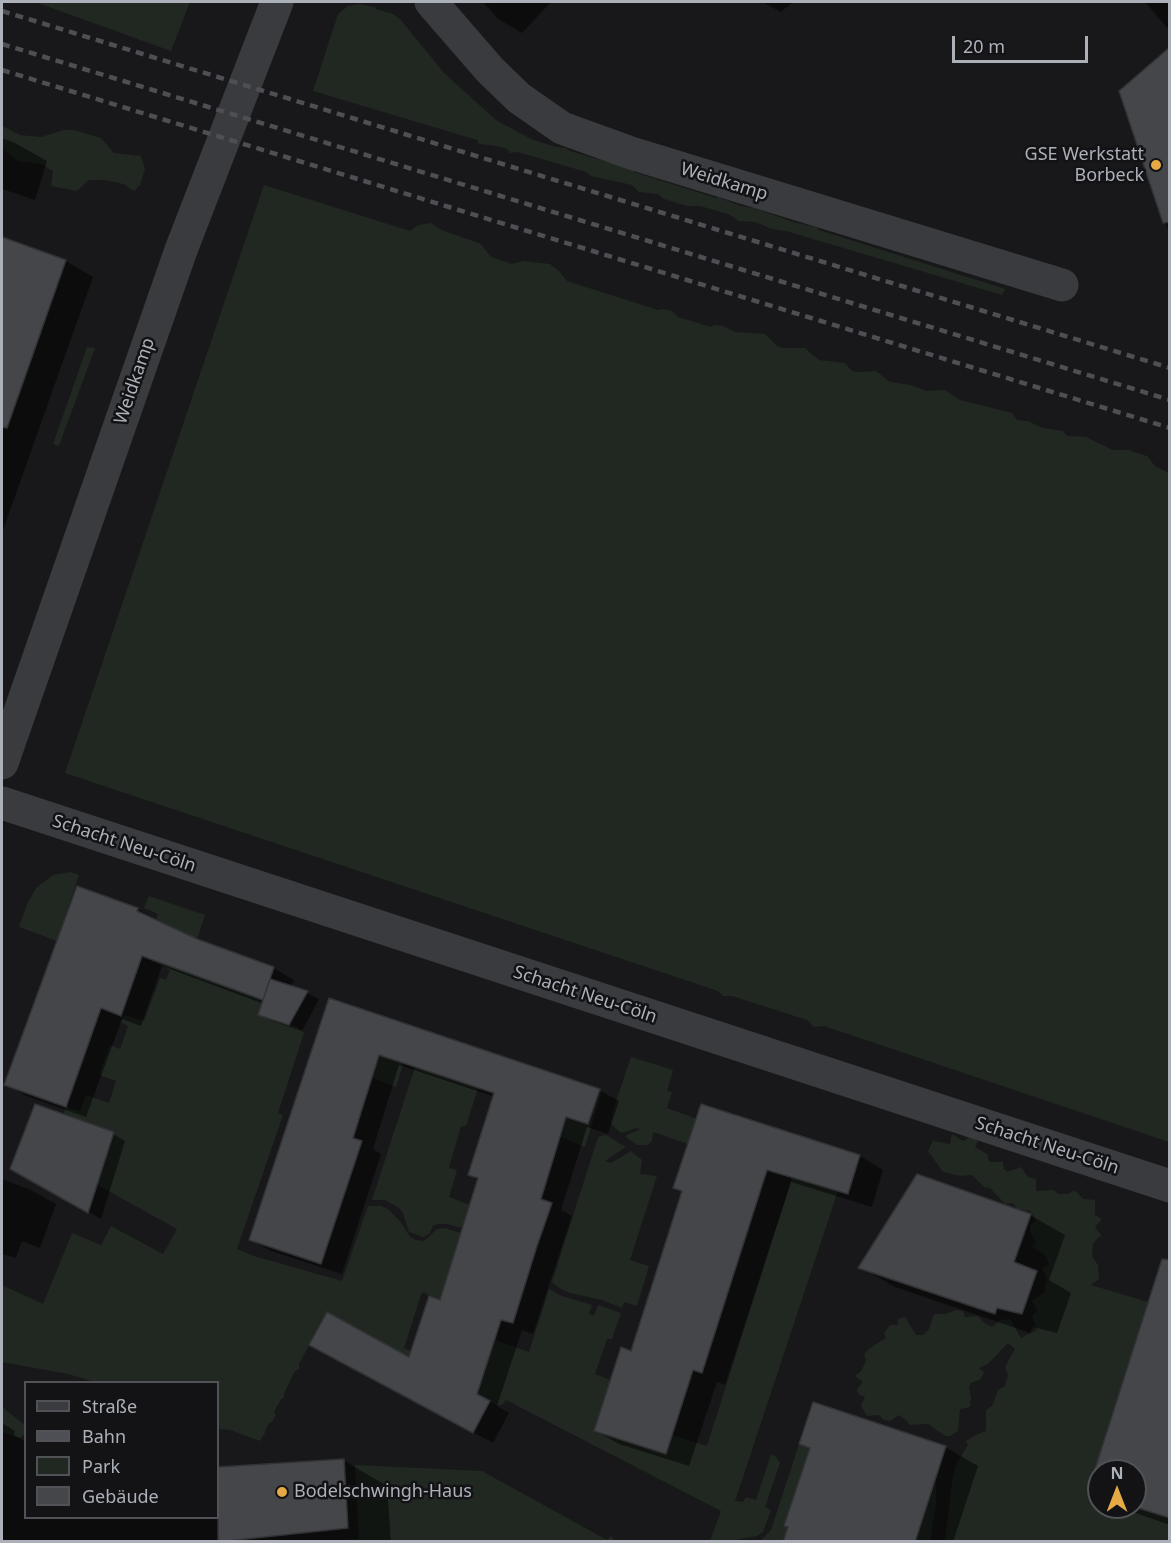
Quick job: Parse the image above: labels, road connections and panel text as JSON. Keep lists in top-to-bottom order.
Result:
{
  "streets": {
    "street": ["Weidkamp", "Schacht Neu-Cöln"]
  },
  "places": ["GSE Werkstatt Borbeck", "Bodelschwingh-Haus"],
  "legend": [
    "Straße",
    "Bahn",
    "Park",
    "Gebäude"
  ],
  "scale_bar": "20 m",
  "north": "top"
}
